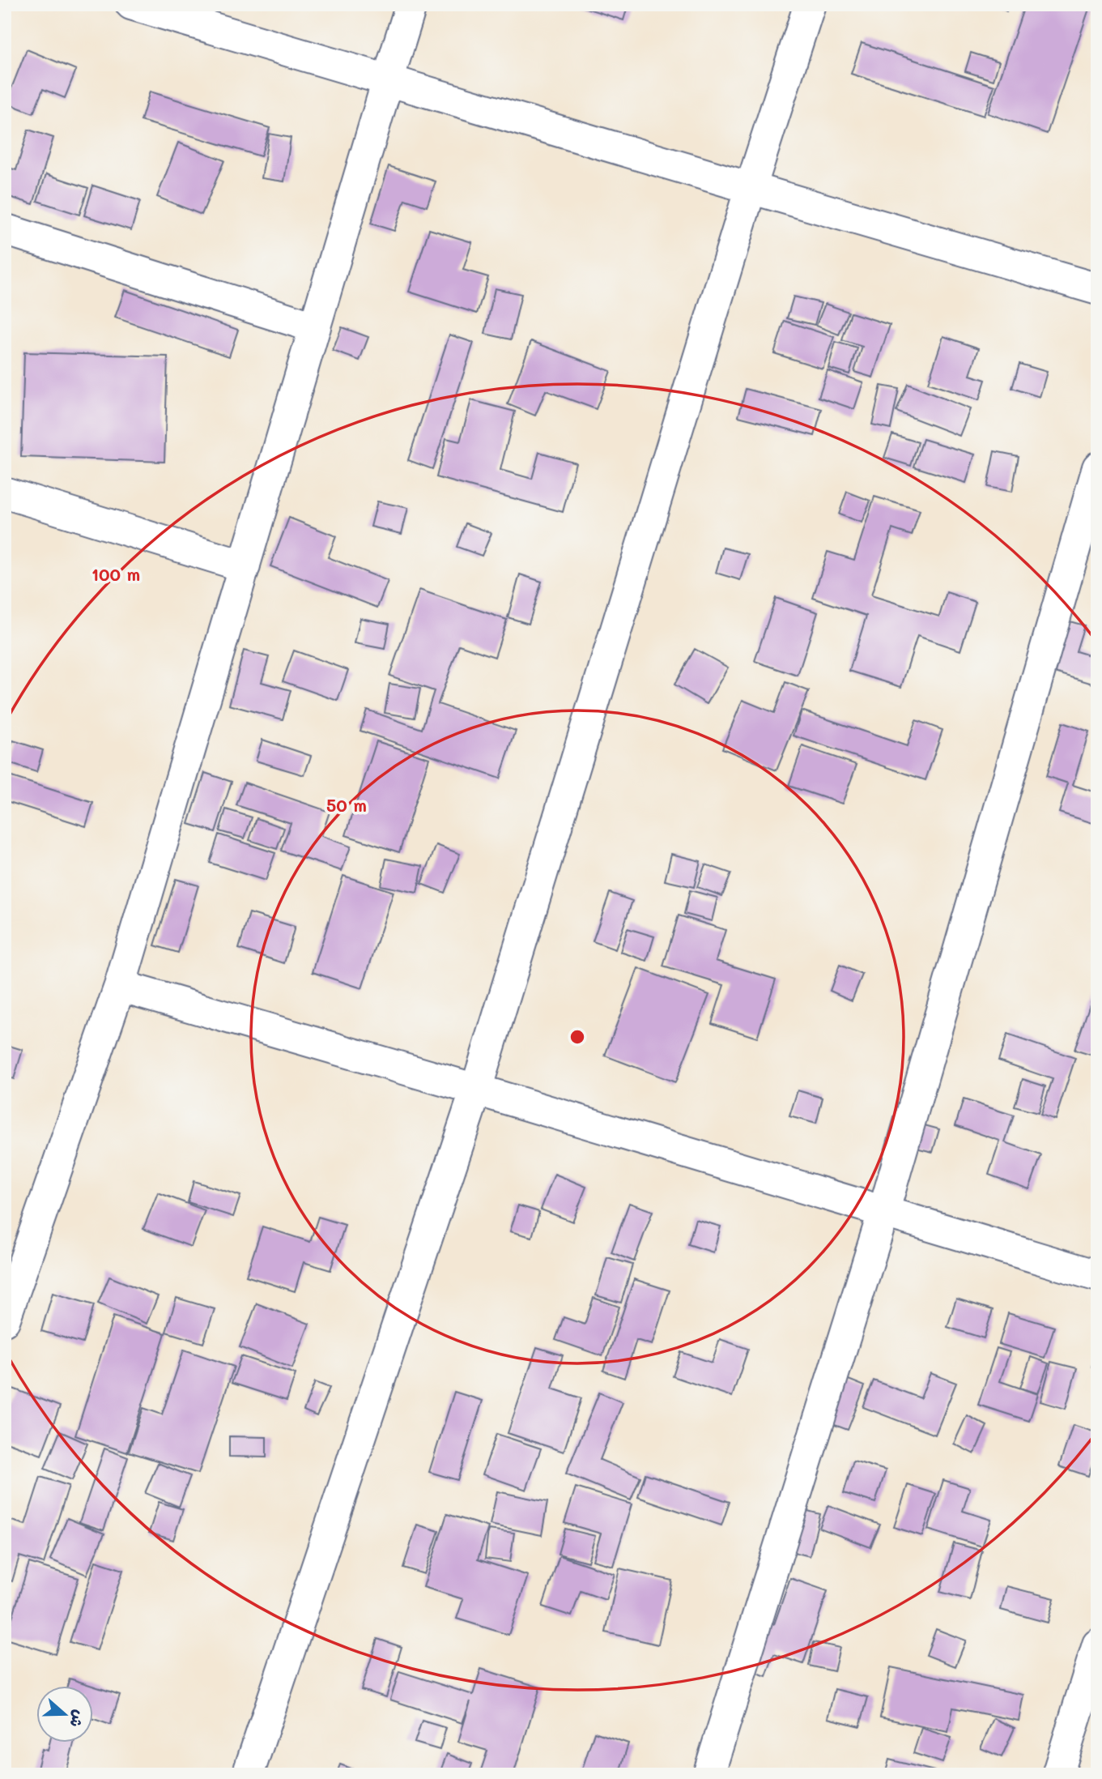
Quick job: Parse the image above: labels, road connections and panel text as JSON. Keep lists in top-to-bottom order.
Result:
{
  "north": "right",
  "rings": ["100 m", "50 m"]
}
